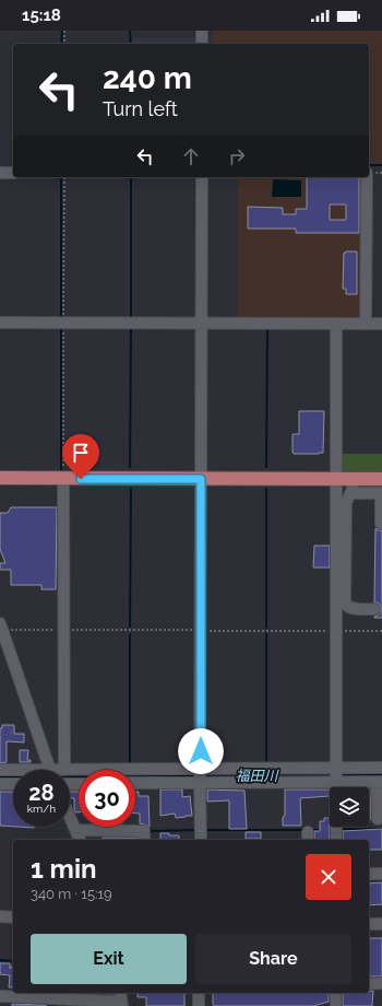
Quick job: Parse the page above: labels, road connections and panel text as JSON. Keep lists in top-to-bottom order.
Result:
{
  "water": ["福田川"],
  "page": {
    "status": "15:18",
    "turn": ["240 m", "Turn left"],
    "speed": "28 km/h",
    "limit": "30",
    "heading": ["1 min", "340 m · 15:19"],
    "buttons": ["Exit", "Share"]
  }
}
